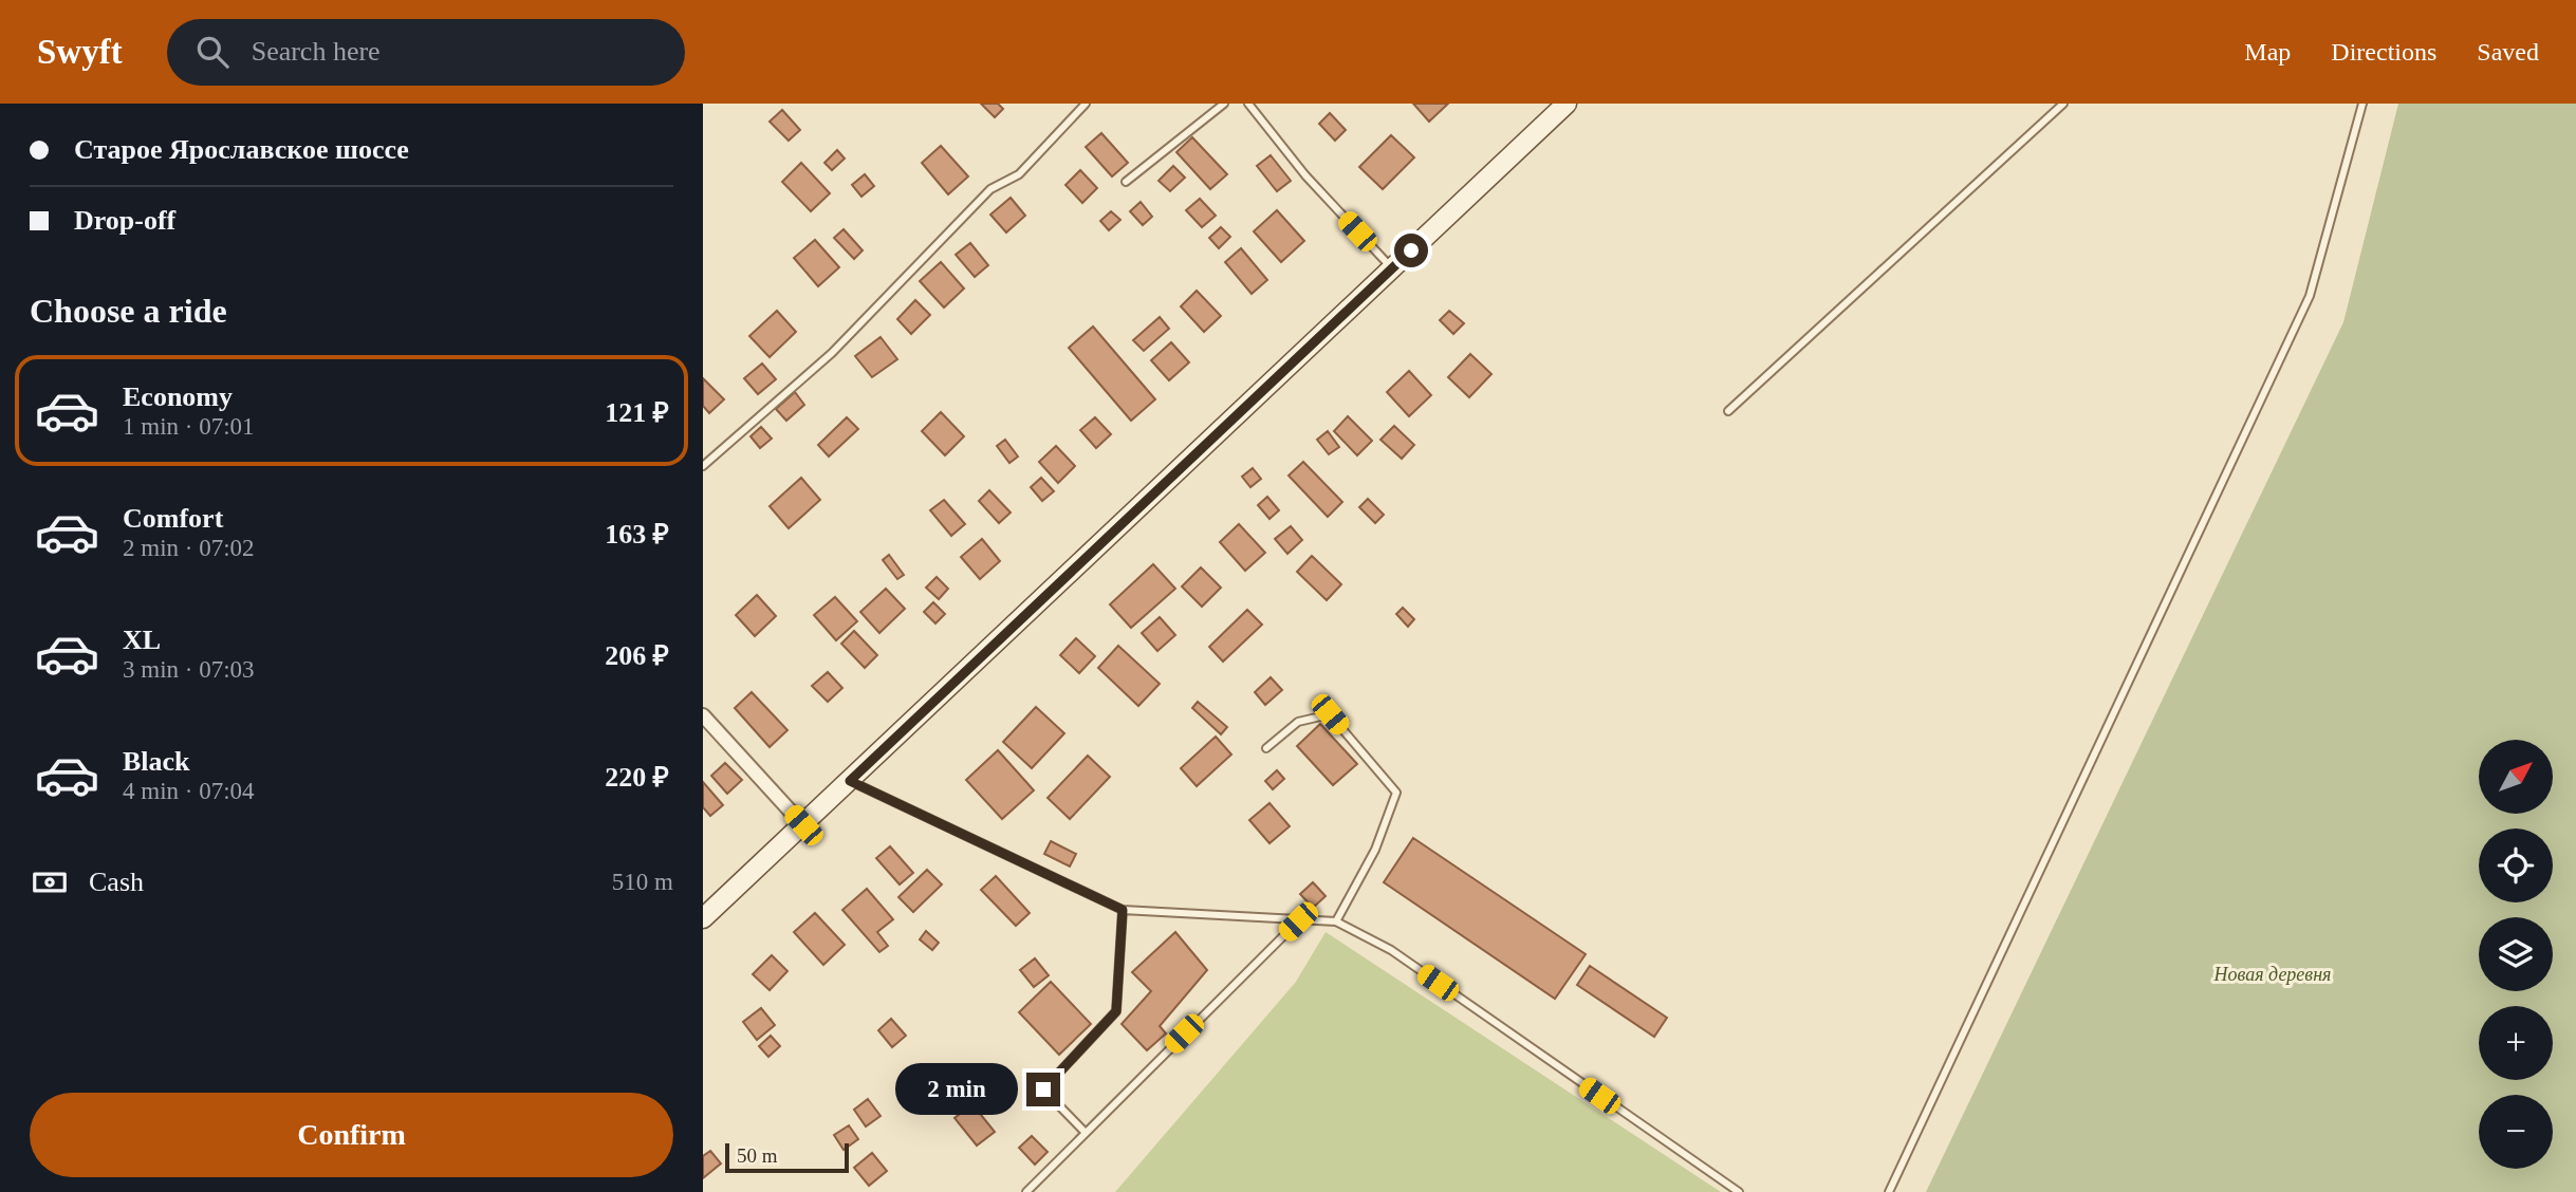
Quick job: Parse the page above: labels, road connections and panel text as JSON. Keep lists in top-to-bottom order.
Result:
{
  "parks": ["Новая деревня"],
  "scale_bar": "50 m",
  "north": "top right",
  "page": {
    "header": "Swyft",
    "search": "Search here",
    "nav": ["Map", "Directions", "Saved"],
    "banner": ["Старое Ярославское шоссе", "Drop-off"],
    "heading": "Choose a ride",
    "list": [
      {
        "name": "Economy",
        "note": "1 min · 07:01",
        "value": "121 ₽"
      },
      {
        "name": "Comfort",
        "note": "2 min · 07:02",
        "value": "163 ₽"
      },
      {
        "name": "XL",
        "note": "3 min · 07:03",
        "value": "206 ₽"
      },
      {
        "name": "Black",
        "note": "4 min · 07:04",
        "value": "220 ₽"
      }
    ],
    "map_buttons": ["+", "−"],
    "pay": ["Cash", "510 m"],
    "bubble": "2 min",
    "buttons": "Confirm",
    "scale": "50 m"
  }
}
